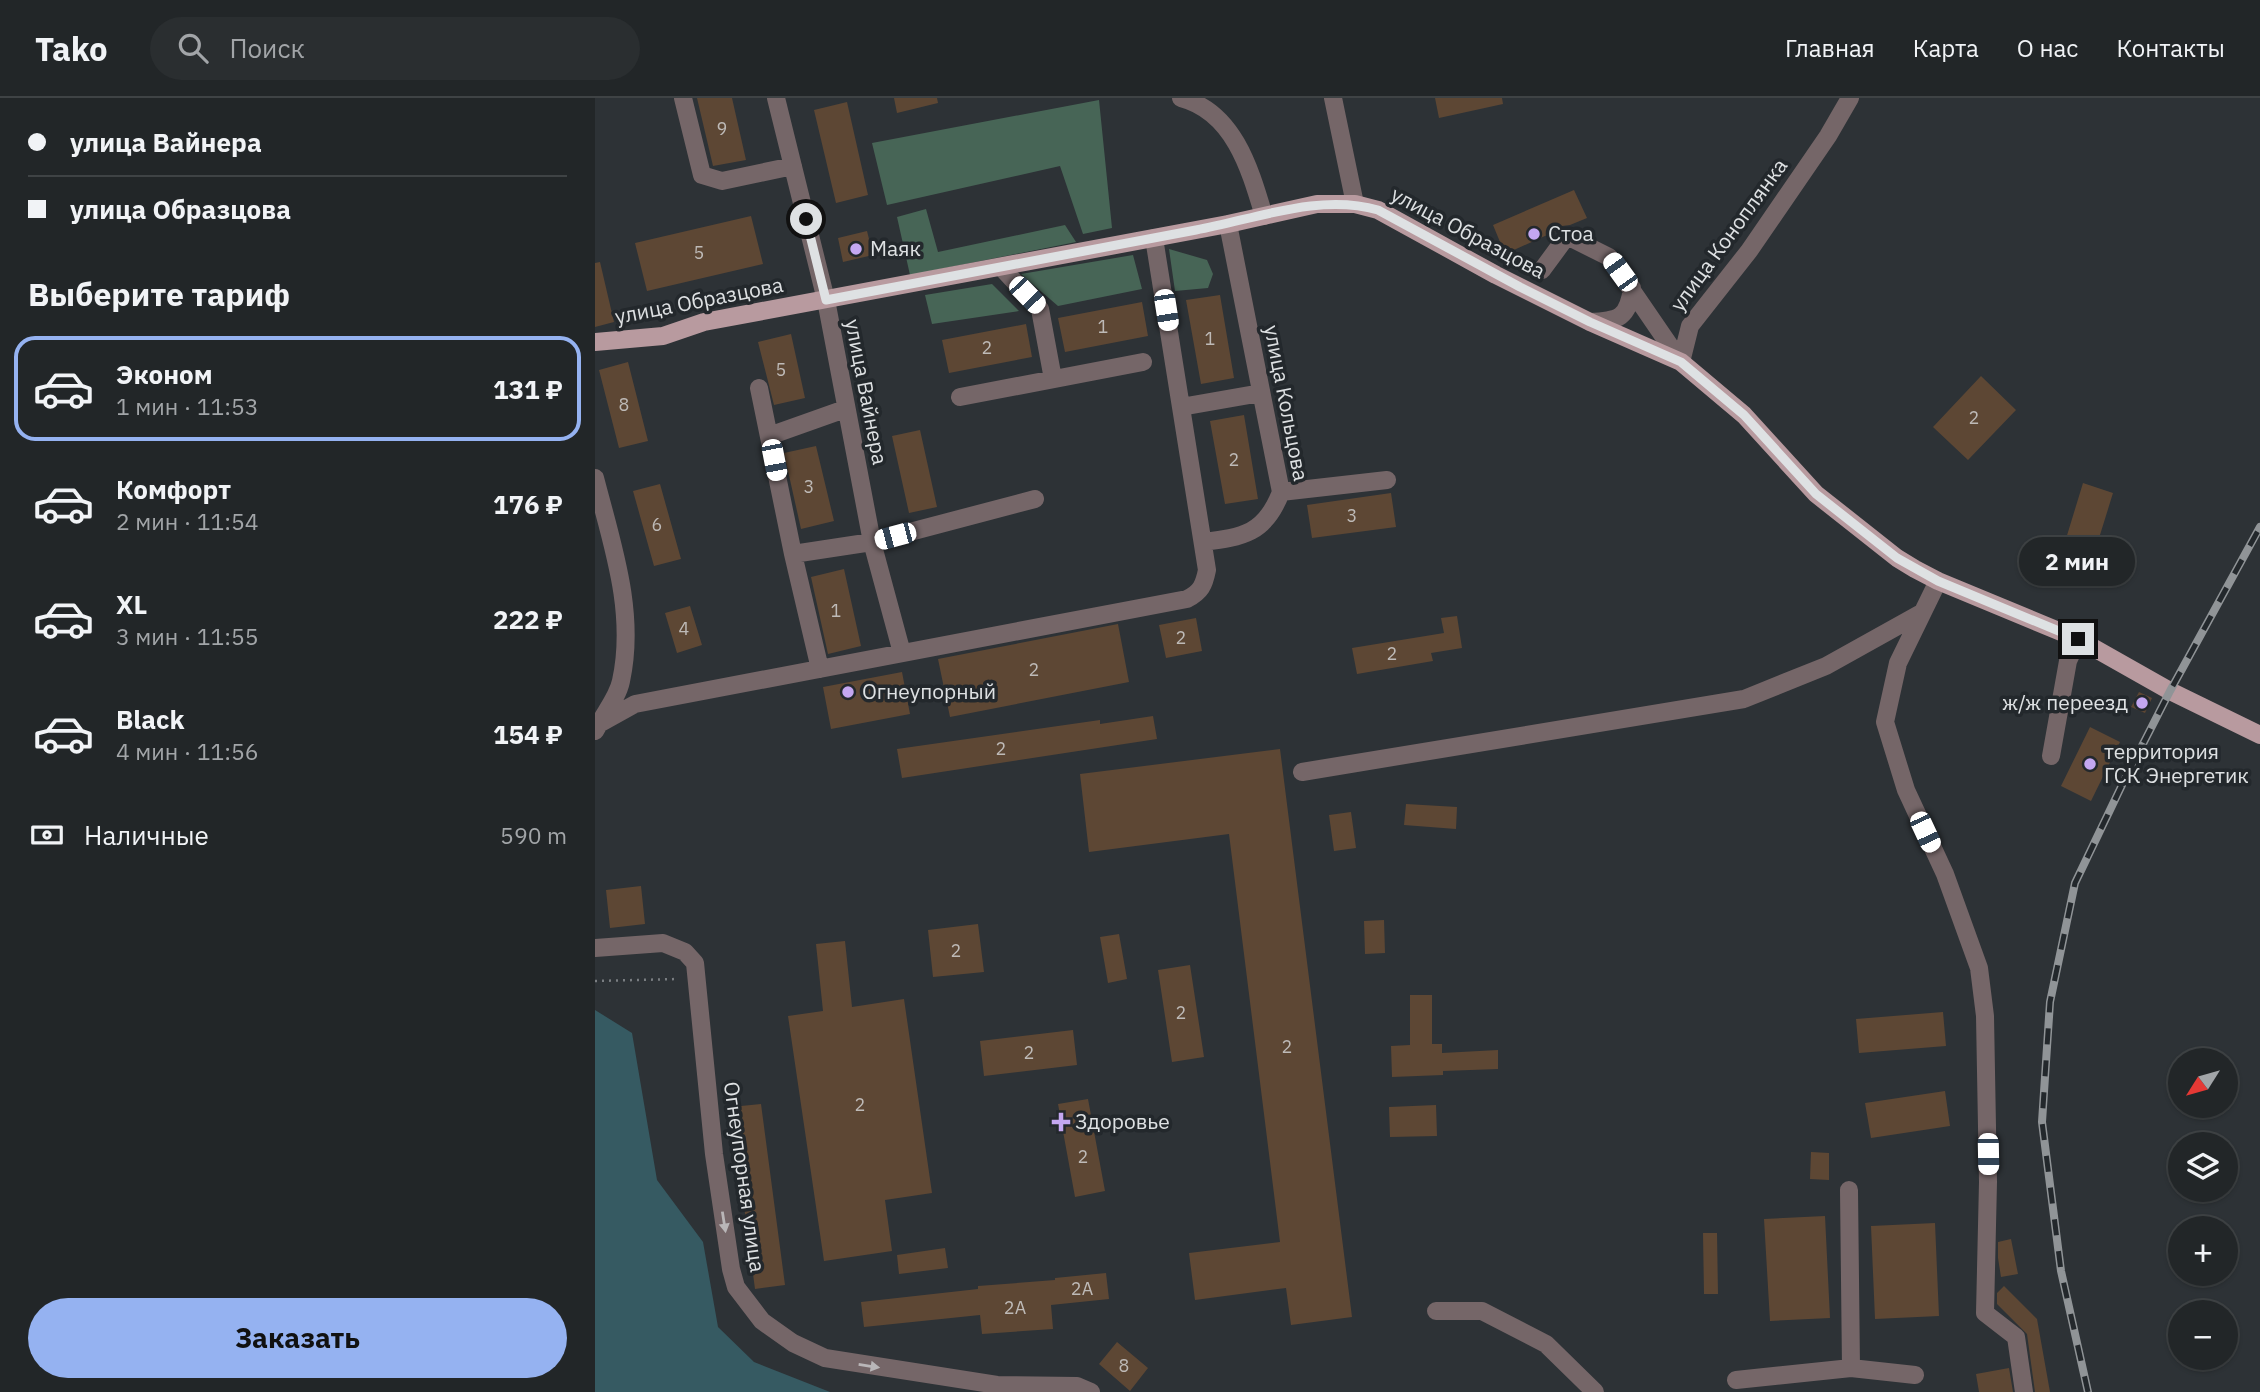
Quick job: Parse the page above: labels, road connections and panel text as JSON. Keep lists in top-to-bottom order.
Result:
{
  "streets": {
    "main road": ["улица Образцова"],
    "street": [
      "улица Коноплянка",
      "улица Вайнера",
      "улица Кольцова",
      "Огнеупорная улица"
    ]
  },
  "crossings": [
    ["улица Образцова", "улица Коноплянка"],
    ["улица Образцова", "улица Вайнера"],
    ["улица Образцова", "улица Кольцова"]
  ],
  "one_way": ["Огнеупорная улица"],
  "places": {
    "other": [
      "Стоа",
      "Маяк",
      "Огнеупорный",
      "ж/ж переезд",
      "территория ГСК Энергетик"
    ],
    "health": ["Здоровье"]
  },
  "house_numbers": [
    "9",
    "5",
    "1",
    "1",
    "2",
    "5",
    "8",
    "2",
    "2",
    "3",
    "3",
    "6",
    "1",
    "4",
    "2",
    "2",
    "2",
    "2",
    "2",
    "2",
    "2",
    "2",
    "2",
    "2",
    "2А",
    "2А",
    "8"
  ],
  "north": "bottom left",
  "page": {
    "header": "Tako",
    "search": "Поиск",
    "nav": [
      "Главная",
      "Карта",
      "О нас",
      "Контакты"
    ],
    "banner": ["улица Вайнера", "улица Образцова"],
    "heading": "Выберите тариф",
    "list": [
      {
        "name": "Эконом",
        "note": "1 мин · 11:53",
        "value": "131 ₽"
      },
      {
        "name": "Комфорт",
        "note": "2 мин · 11:54",
        "value": "176 ₽"
      },
      {
        "name": "XL",
        "note": "3 мин · 11:55",
        "value": "222 ₽"
      },
      {
        "name": "Black",
        "note": "4 мин · 11:56",
        "value": "154 ₽"
      }
    ],
    "bubble": "2 мин",
    "pay": ["Наличные", "590 m"],
    "map_buttons": ["+", "−"],
    "buttons": "Заказать"
  }
}
